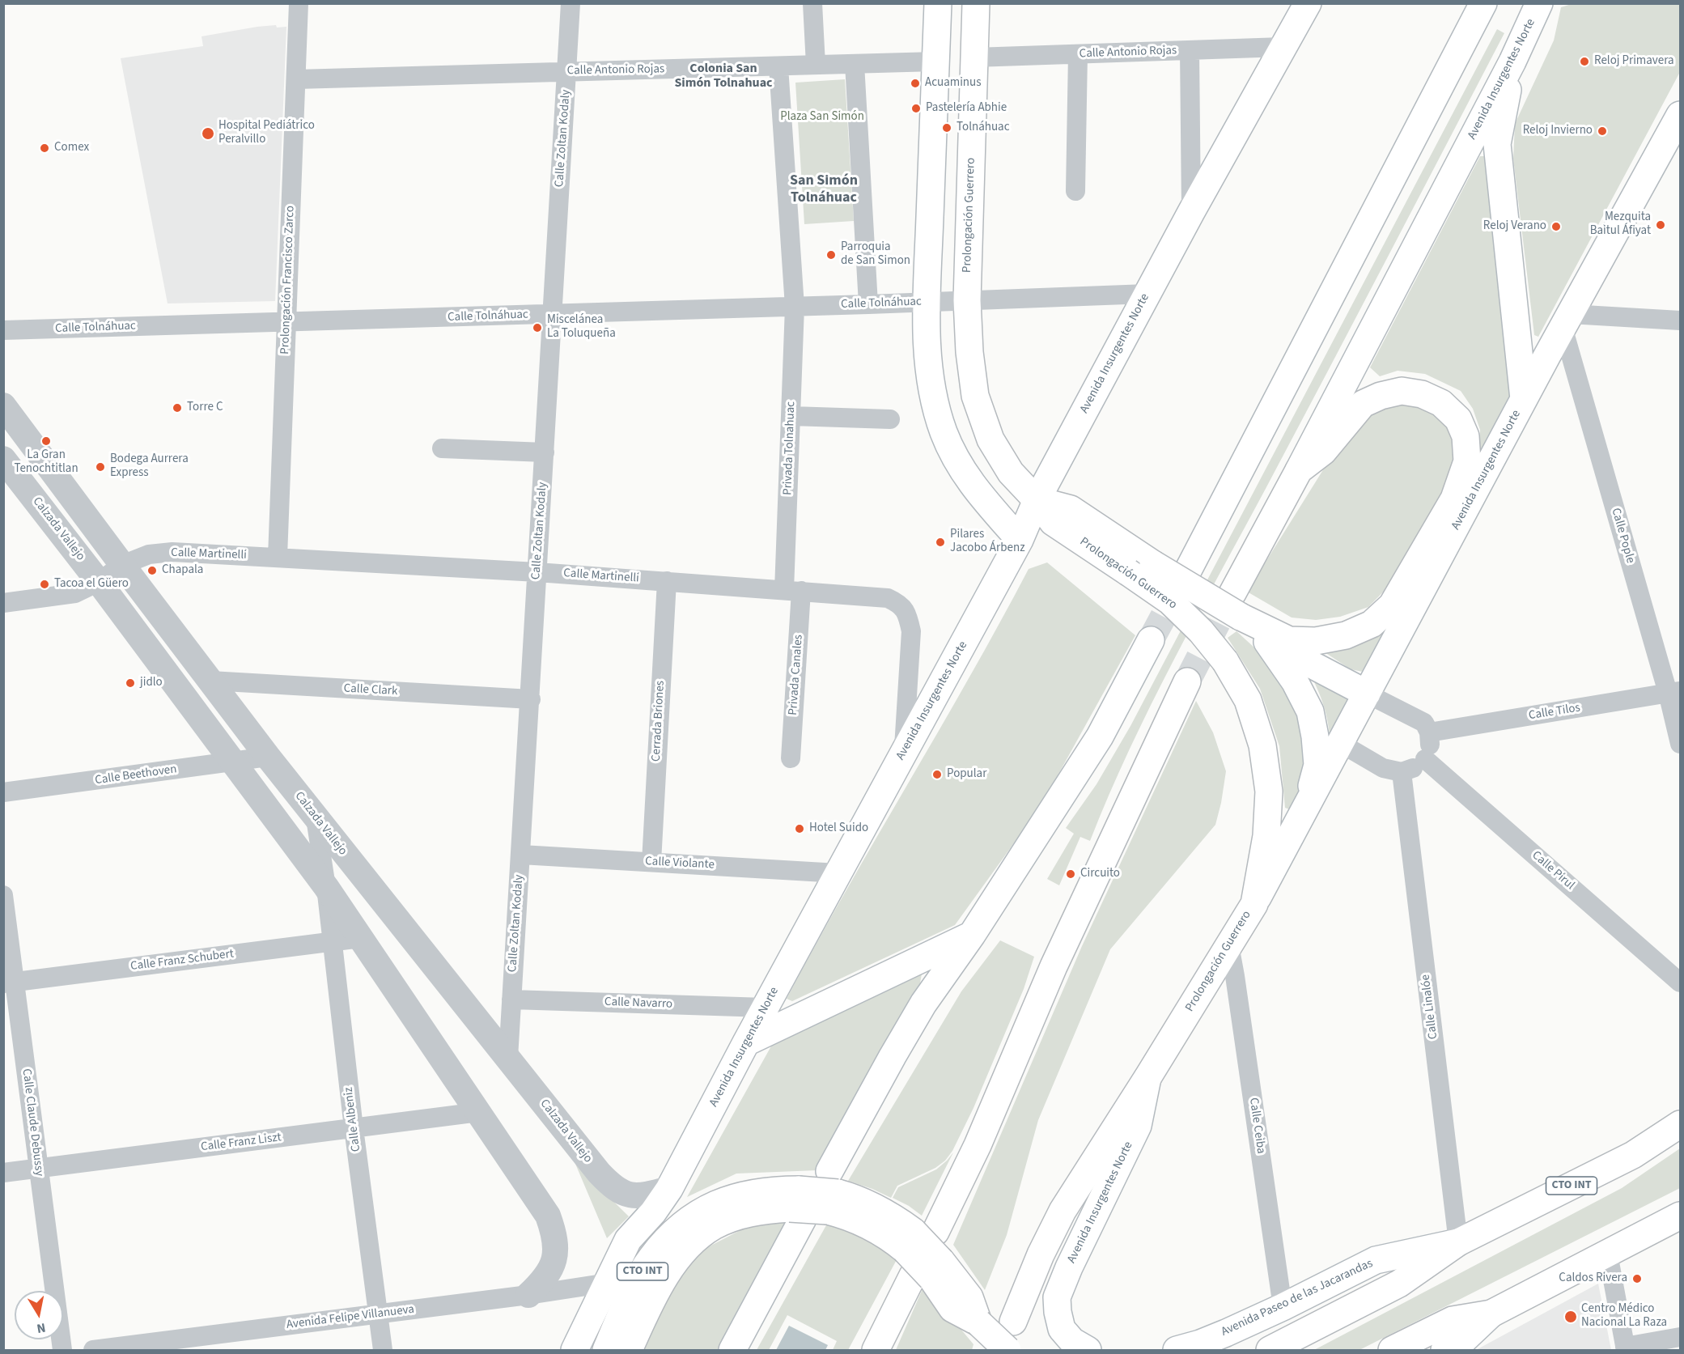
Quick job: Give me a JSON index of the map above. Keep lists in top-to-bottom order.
{
  "streets": {
    "main road": [
      "Avenida Insurgentes Norte",
      "Prolongación Guerrero",
      "CTO INT",
      "Avenida Paseo de las Jacarandas"
    ],
    "street": [
      "Calle Antonio Rojas",
      "Calle Zoltan Kodaly",
      "Prolongación Francisco Zarco",
      "Calle Tolnáhuac",
      "Privada Tolnahuac",
      "Calzada Vallejo",
      "Calle Pople",
      "Calle Martinelli",
      "Privada Canales",
      "Calle Clark",
      "Calle Tilos",
      "Cerrada Briones",
      "Calle Beethoven",
      "Calle Violante",
      "Calle Pirul",
      "Calle Franz Schubert",
      "Calle Navarro",
      "Calle Linalóe",
      "Calle Albeniz",
      "Calle Claude Debussy",
      "Calle Ceiba",
      "Calle Franz Liszt",
      "Avenida Felipe Villanueva"
    ]
  },
  "crossings": [
    ["Calle Antonio Rojas", "Avenida Insurgentes Norte"],
    ["Calle Antonio Rojas", "Calle Zoltan Kodaly"],
    ["Calle Antonio Rojas", "Prolongación Guerrero"],
    ["Calle Antonio Rojas", "Prolongación Francisco Zarco"],
    ["Calle Antonio Rojas", "Privada Tolnahuac"],
    ["Avenida Insurgentes Norte", "Prolongación Guerrero"],
    ["Avenida Insurgentes Norte", "Calle Tolnáhuac"],
    ["Avenida Insurgentes Norte", "Calzada Vallejo"],
    ["Avenida Insurgentes Norte", "Calle Pople"],
    ["Avenida Insurgentes Norte", "Calle Martinelli"],
    ["Avenida Insurgentes Norte", "Calle Violante"],
    ["Avenida Insurgentes Norte", "Calle Navarro"],
    ["Avenida Insurgentes Norte", "Avenida Felipe Villanueva"],
    ["Calle Zoltan Kodaly", "Calle Tolnáhuac"],
    ["Calle Zoltan Kodaly", "Calzada Vallejo"],
    ["Calle Zoltan Kodaly", "Calle Martinelli"],
    ["Calle Zoltan Kodaly", "Calle Clark"],
    ["Calle Zoltan Kodaly", "Calle Violante"],
    ["Calle Zoltan Kodaly", "Calle Navarro"],
    ["Prolongación Guerrero", "Calle Tolnáhuac"],
    ["Prolongación Guerrero", "Calle Ceiba"],
    ["Prolongación Francisco Zarco", "Calle Tolnáhuac"],
    ["Prolongación Francisco Zarco", "Calle Martinelli"],
    ["Calle Tolnáhuac", "Privada Tolnahuac"],
    ["Privada Tolnahuac", "Calle Martinelli"],
    ["Privada Tolnahuac", "Privada Canales"],
    ["Calzada Vallejo", "Calle Martinelli"],
    ["Calzada Vallejo", "Calle Clark"],
    ["Calzada Vallejo", "Calle Beethoven"],
    ["Calzada Vallejo", "Calle Franz Schubert"],
    ["Calzada Vallejo", "Calle Albeniz"],
    ["Calzada Vallejo", "Calle Franz Liszt"],
    ["Calzada Vallejo", "Avenida Felipe Villanueva"],
    ["Calle Pople", "Calle Tilos"],
    ["Calle Martinelli", "Privada Canales"],
    ["Calle Martinelli", "Cerrada Briones"],
    ["Cerrada Briones", "Calle Violante"],
    ["Calle Franz Schubert", "Calle Albeniz"],
    ["Calle Franz Schubert", "Calle Claude Debussy"],
    ["Calle Linalóe", "CTO INT"],
    ["Calle Linalóe", "Avenida Paseo de las Jacarandas"],
    ["Calle Albeniz", "Calle Franz Liszt"],
    ["Calle Albeniz", "Avenida Felipe Villanueva"],
    ["Calle Claude Debussy", "Calle Franz Liszt"],
    ["Calle Ceiba", "Avenida Paseo de las Jacarandas"],
    ["CTO INT", "Avenida Paseo de las Jacarandas"]
  ],
  "districts": ["Colonia San Simón Tolnahuac", "San Simón Tolnáhuac"],
  "parks": ["Plaza San Simón"],
  "places": [
    "Reloj Primavera",
    "Acuaminus",
    "Pastelería Abhie",
    "Tolnáhuac",
    "Reloj Invierno",
    "Hospital Pediátrico Peralvillo",
    "Comex",
    "Mezquita Baitul Áfiyat",
    "Reloj Verano",
    "Parroquia de San Simon",
    "Miscelánea La Toluqueña",
    "Torre C",
    "La Gran Tenochtitlan",
    "Bodega Aurrera Express",
    "Pilares Jacobo Árbenz",
    "Chapala",
    "Tacoa el Güero",
    "jidlo",
    "Popular",
    "Hotel Suido",
    "Circuito",
    "Caldos Rivera",
    "Centro Médico Nacional La Raza"
  ],
  "north": "bottom"
}
